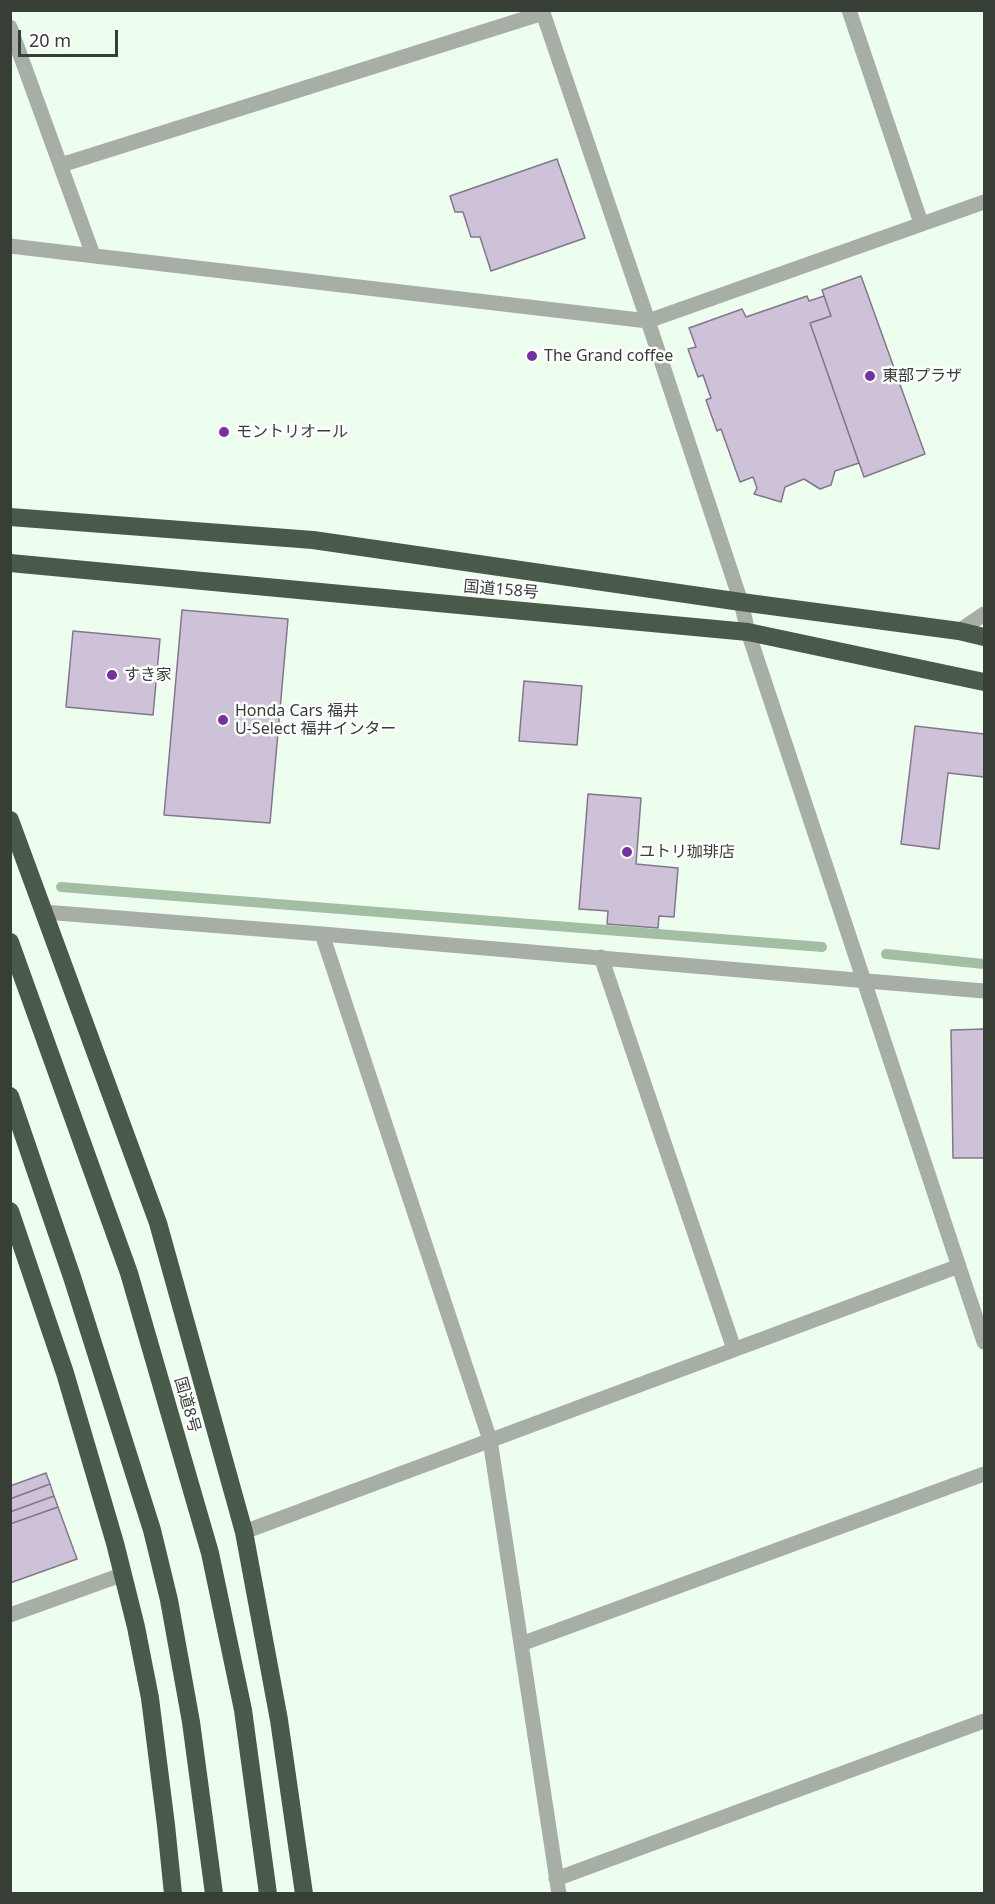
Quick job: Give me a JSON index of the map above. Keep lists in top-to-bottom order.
{
  "streets": {
    "highway": ["国道158号", "国道8号"]
  },
  "places": [
    "The Grand coffee",
    "東部プラザ",
    "モントリオール",
    "すき家",
    "Honda Cars 福井 U-Select 福井インター",
    "ユトリ珈琲店"
  ],
  "scale_bar": "20 m"
}
